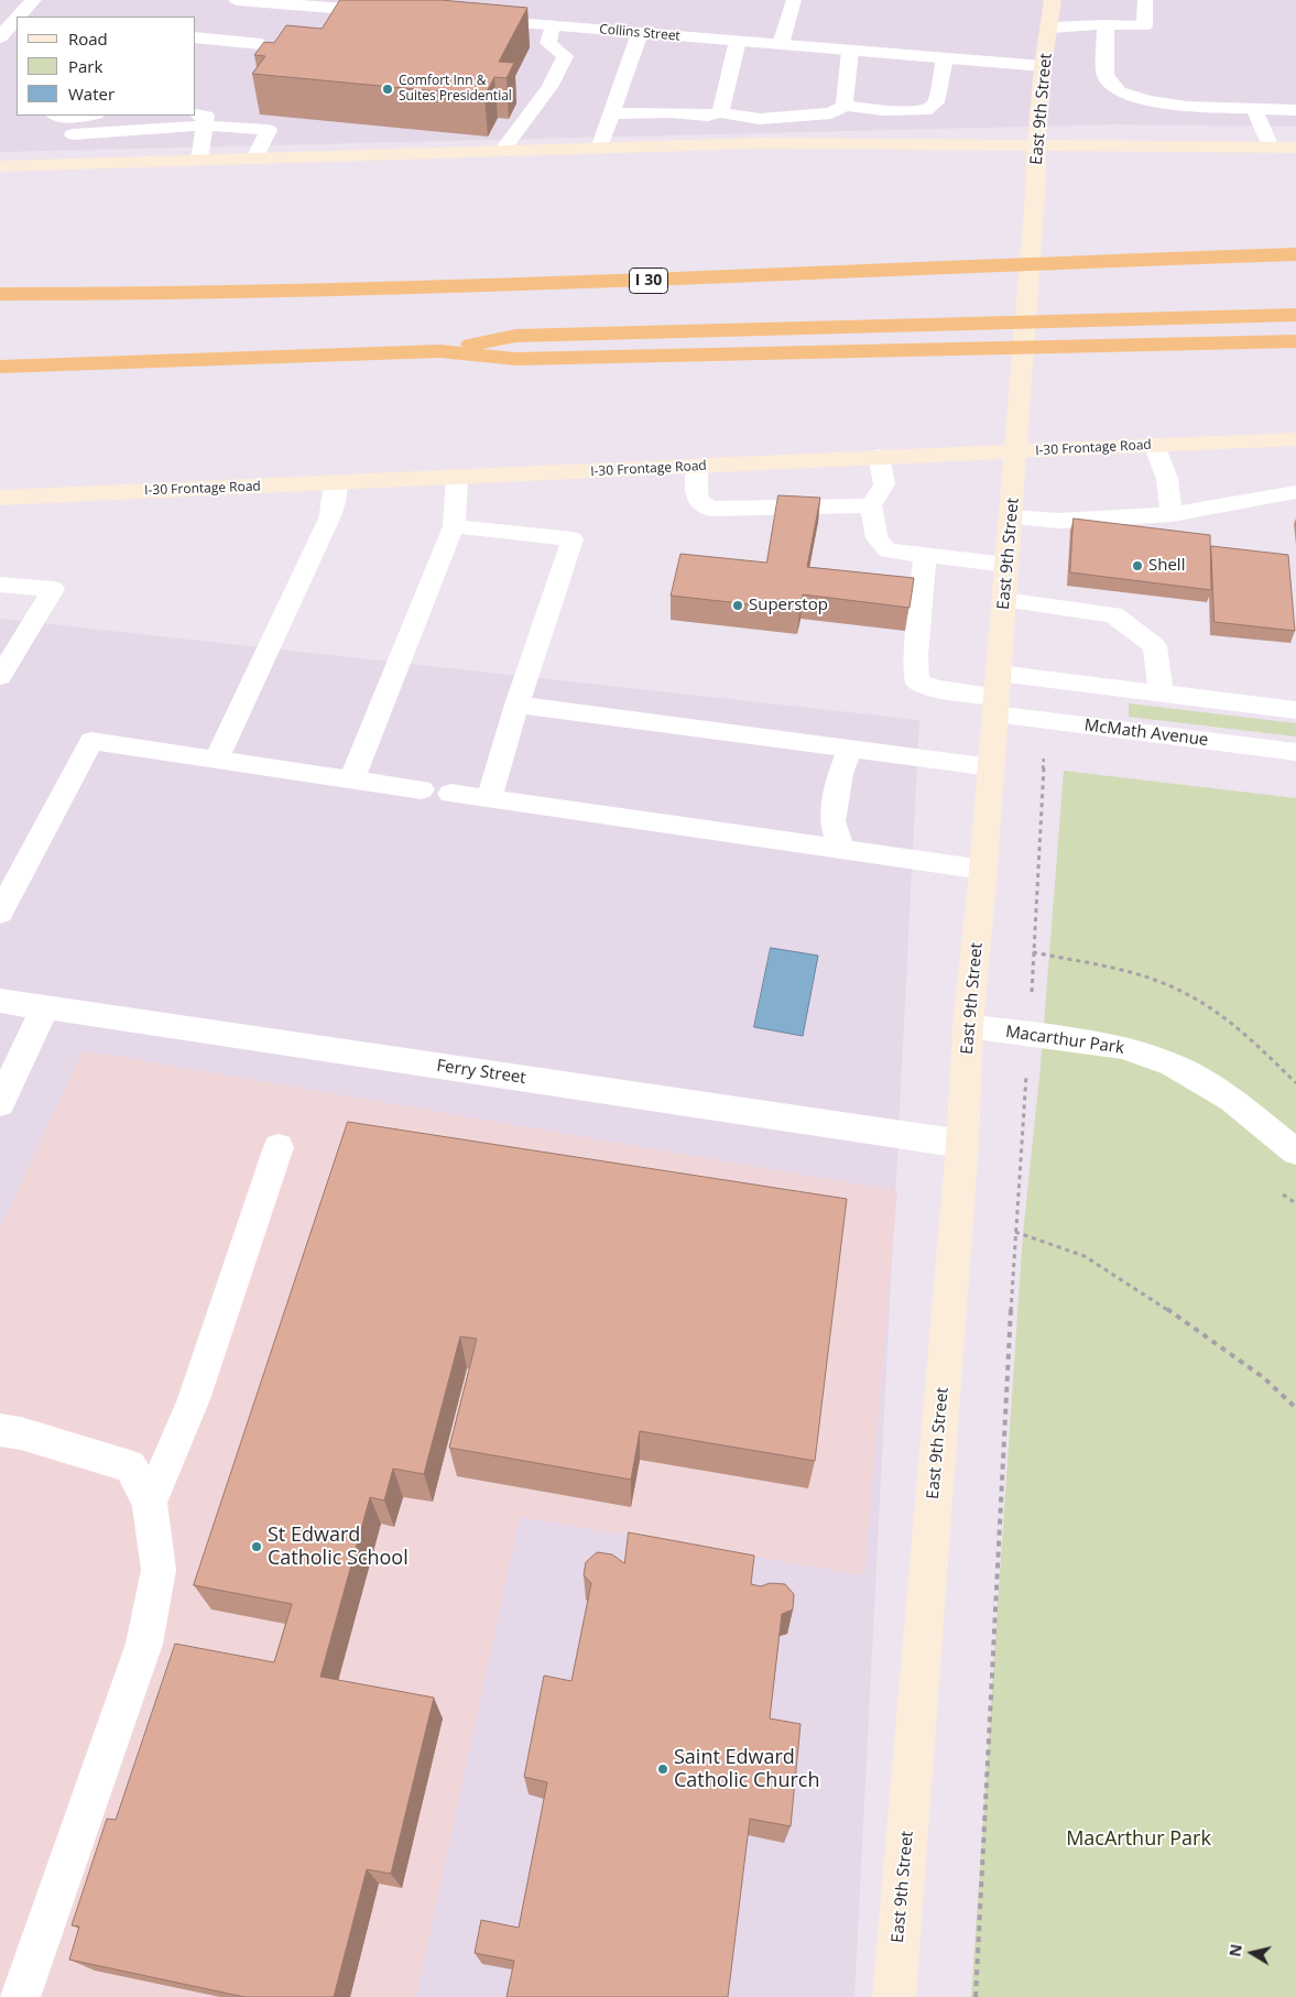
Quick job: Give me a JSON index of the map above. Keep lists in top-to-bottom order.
{
  "streets": {
    "highway": ["I 30"],
    "main road": ["East 9th Street", "I-30 Frontage Road"],
    "street": ["Collins Street", "Ferry Street"],
    "lane": ["McMath Avenue", "Macarthur Park"]
  },
  "crossings": [
    ["Collins Street", "East 9th Street"],
    ["East 9th Street", "I-30 Frontage Road"],
    ["East 9th Street", "McMath Avenue"],
    ["East 9th Street", "Macarthur Park"],
    ["East 9th Street", "Ferry Street"]
  ],
  "parks": ["MacArthur Park"],
  "places": [
    "Comfort Inn & Suites Presidential",
    "Shell",
    "Superstop",
    "St Edward Catholic School",
    "Saint Edward Catholic Church"
  ],
  "legend": ["Road", "Park", "Water"],
  "north": "left"
}
